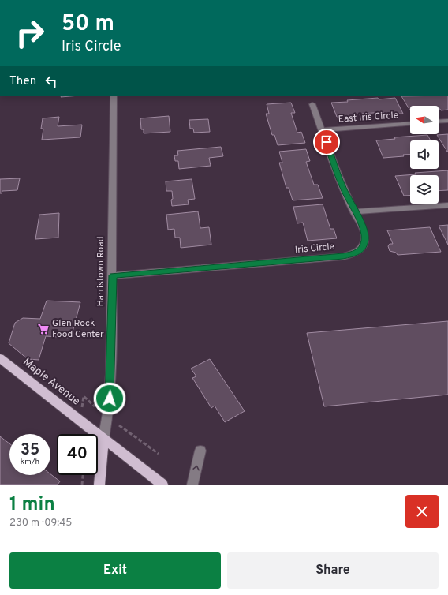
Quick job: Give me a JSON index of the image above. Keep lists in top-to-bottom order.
{
  "streets": {
    "main road": ["Harristown Road", "Maple Avenue"],
    "street": ["East Iris Circle", "Iris Circle"]
  },
  "crossings": [
    ["East Iris Circle", "Iris Circle"],
    ["Iris Circle", "Harristown Road"],
    ["Harristown Road", "Maple Avenue"]
  ],
  "places": {
    "supermarket": ["Glen Rock Food Center"]
  },
  "north": "left",
  "page": {
    "turn": ["50 m", "Iris Circle"],
    "then": "Then",
    "speed": "35 km/h",
    "limit": "40",
    "heading": ["1 min", "230 m · 09:45"],
    "buttons": ["Exit", "Share"]
  }
}
